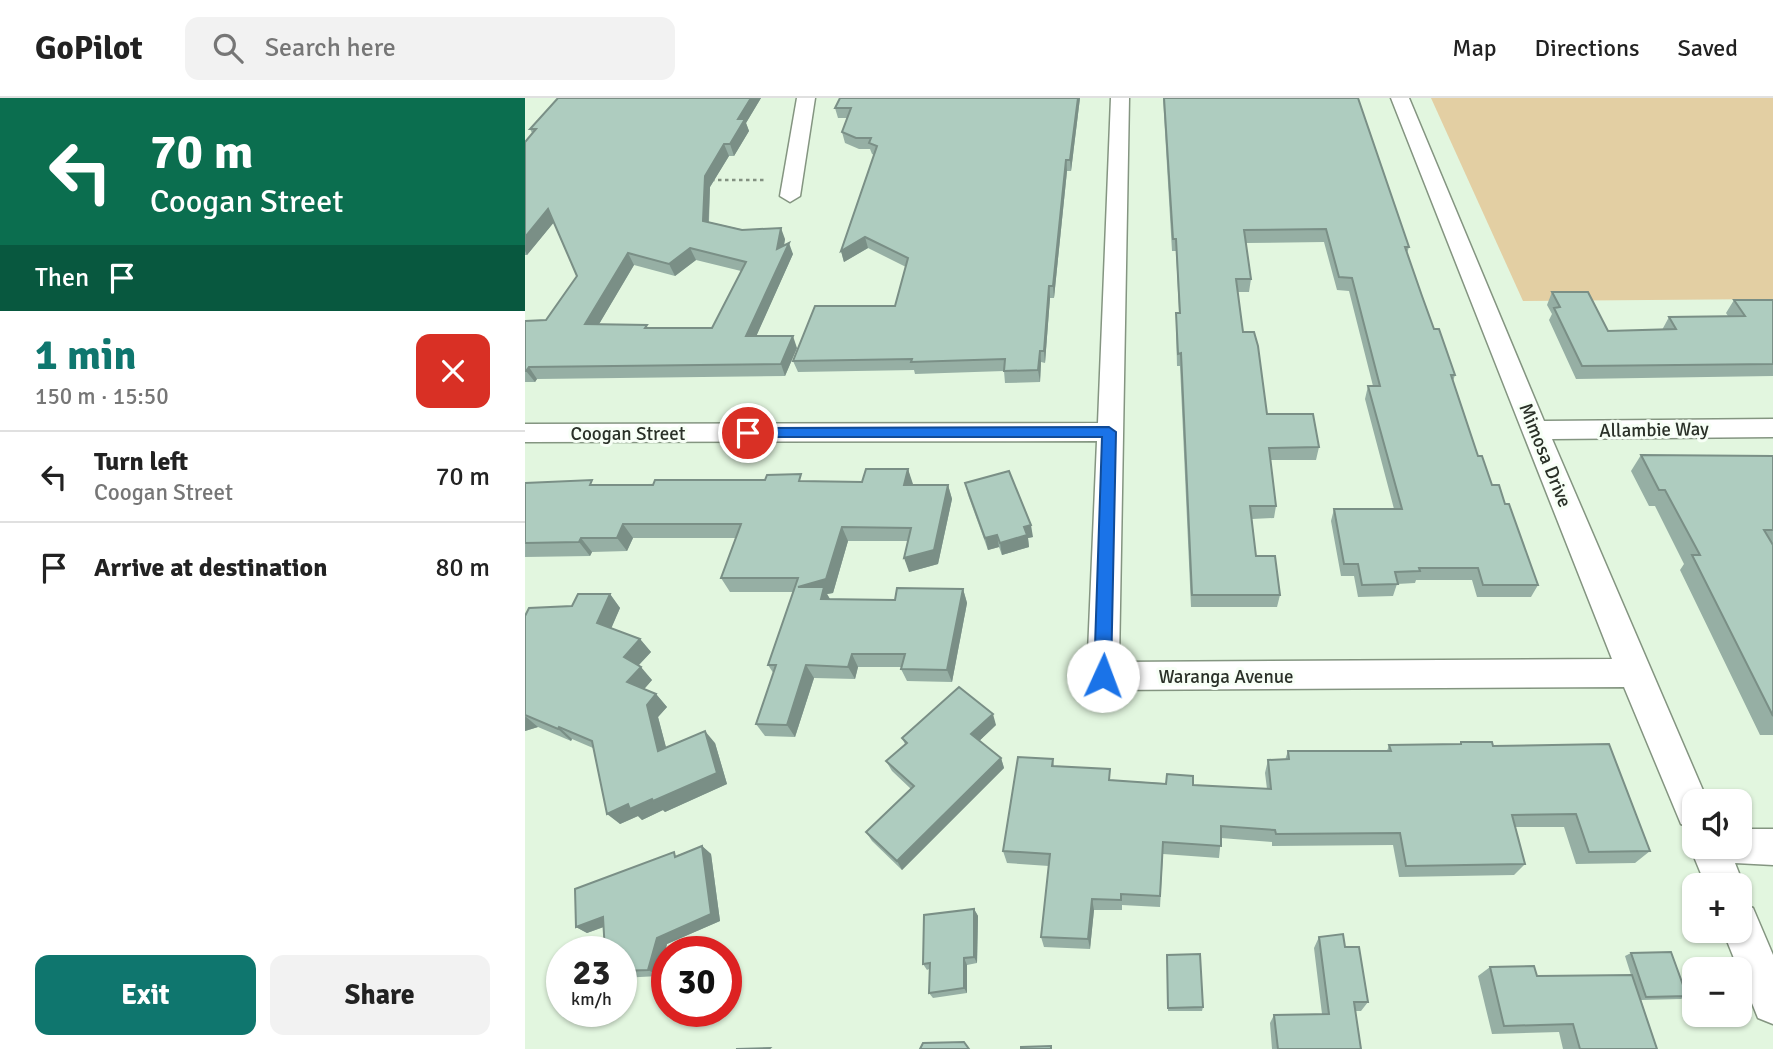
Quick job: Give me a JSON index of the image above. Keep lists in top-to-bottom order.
{
  "streets": {
    "street": [
      "Allambie Way",
      "Coogan Street",
      "Mimosa Drive",
      "Waranga Avenue"
    ]
  },
  "crossings": [
    ["Allambie Way", "Mimosa Drive"],
    ["Coogan Street", "Waranga Avenue"],
    ["Mimosa Drive", "Waranga Avenue"]
  ],
  "page": {
    "header": "GoPilot",
    "search": "Search here",
    "nav": ["Map", "Directions", "Saved"],
    "turn": ["70 m", "Coogan Street"],
    "then": "Then",
    "heading": ["1 min", "150 m · 15:50"],
    "list": [
      {
        "name": "Turn left",
        "note": "Coogan Street",
        "value": "70 m"
      },
      {
        "name": "Arrive at destination",
        "value": "80 m"
      }
    ],
    "map_buttons": ["+", "−"],
    "speed": "23 km/h",
    "limit": "30",
    "buttons": ["Exit", "Share"]
  }
}
